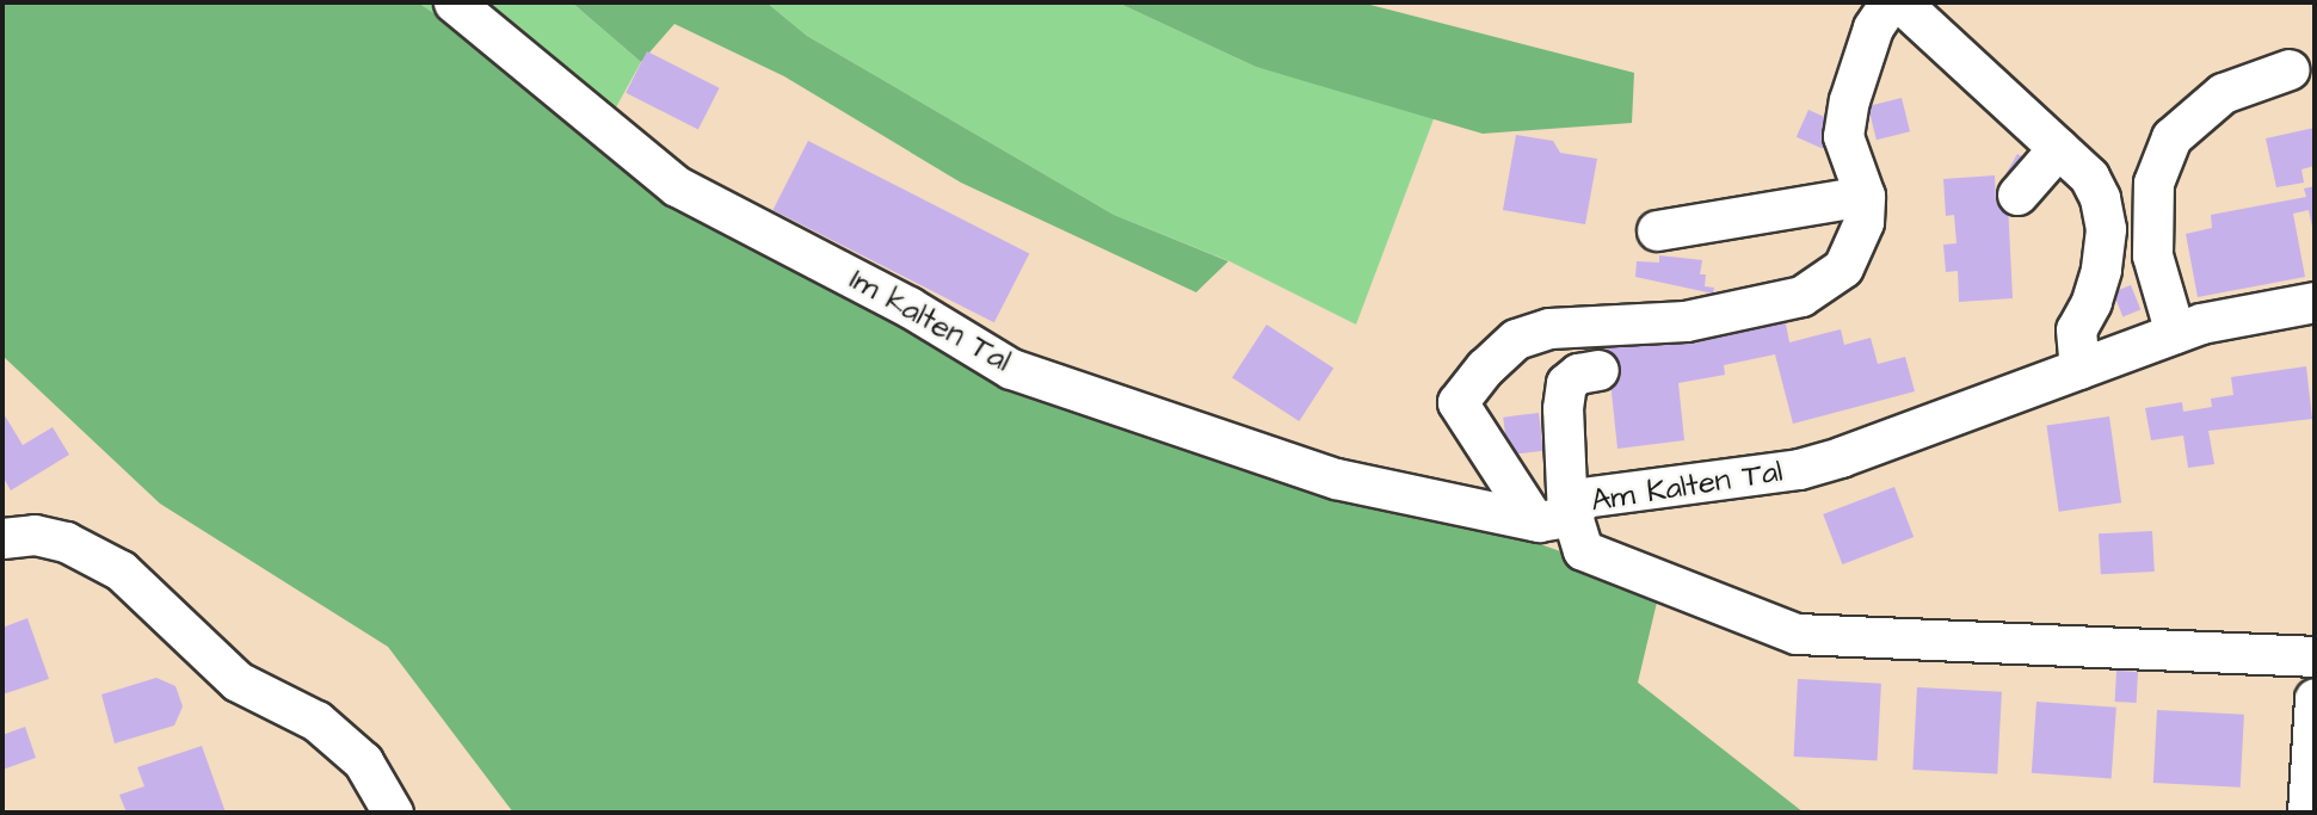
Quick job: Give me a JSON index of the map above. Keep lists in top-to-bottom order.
{
  "streets": {
    "street": ["Im kalten Tal", "Am Kalten Tal"]
  },
  "crossings": [
    ["Im kalten Tal", "Am Kalten Tal"]
  ]
}
